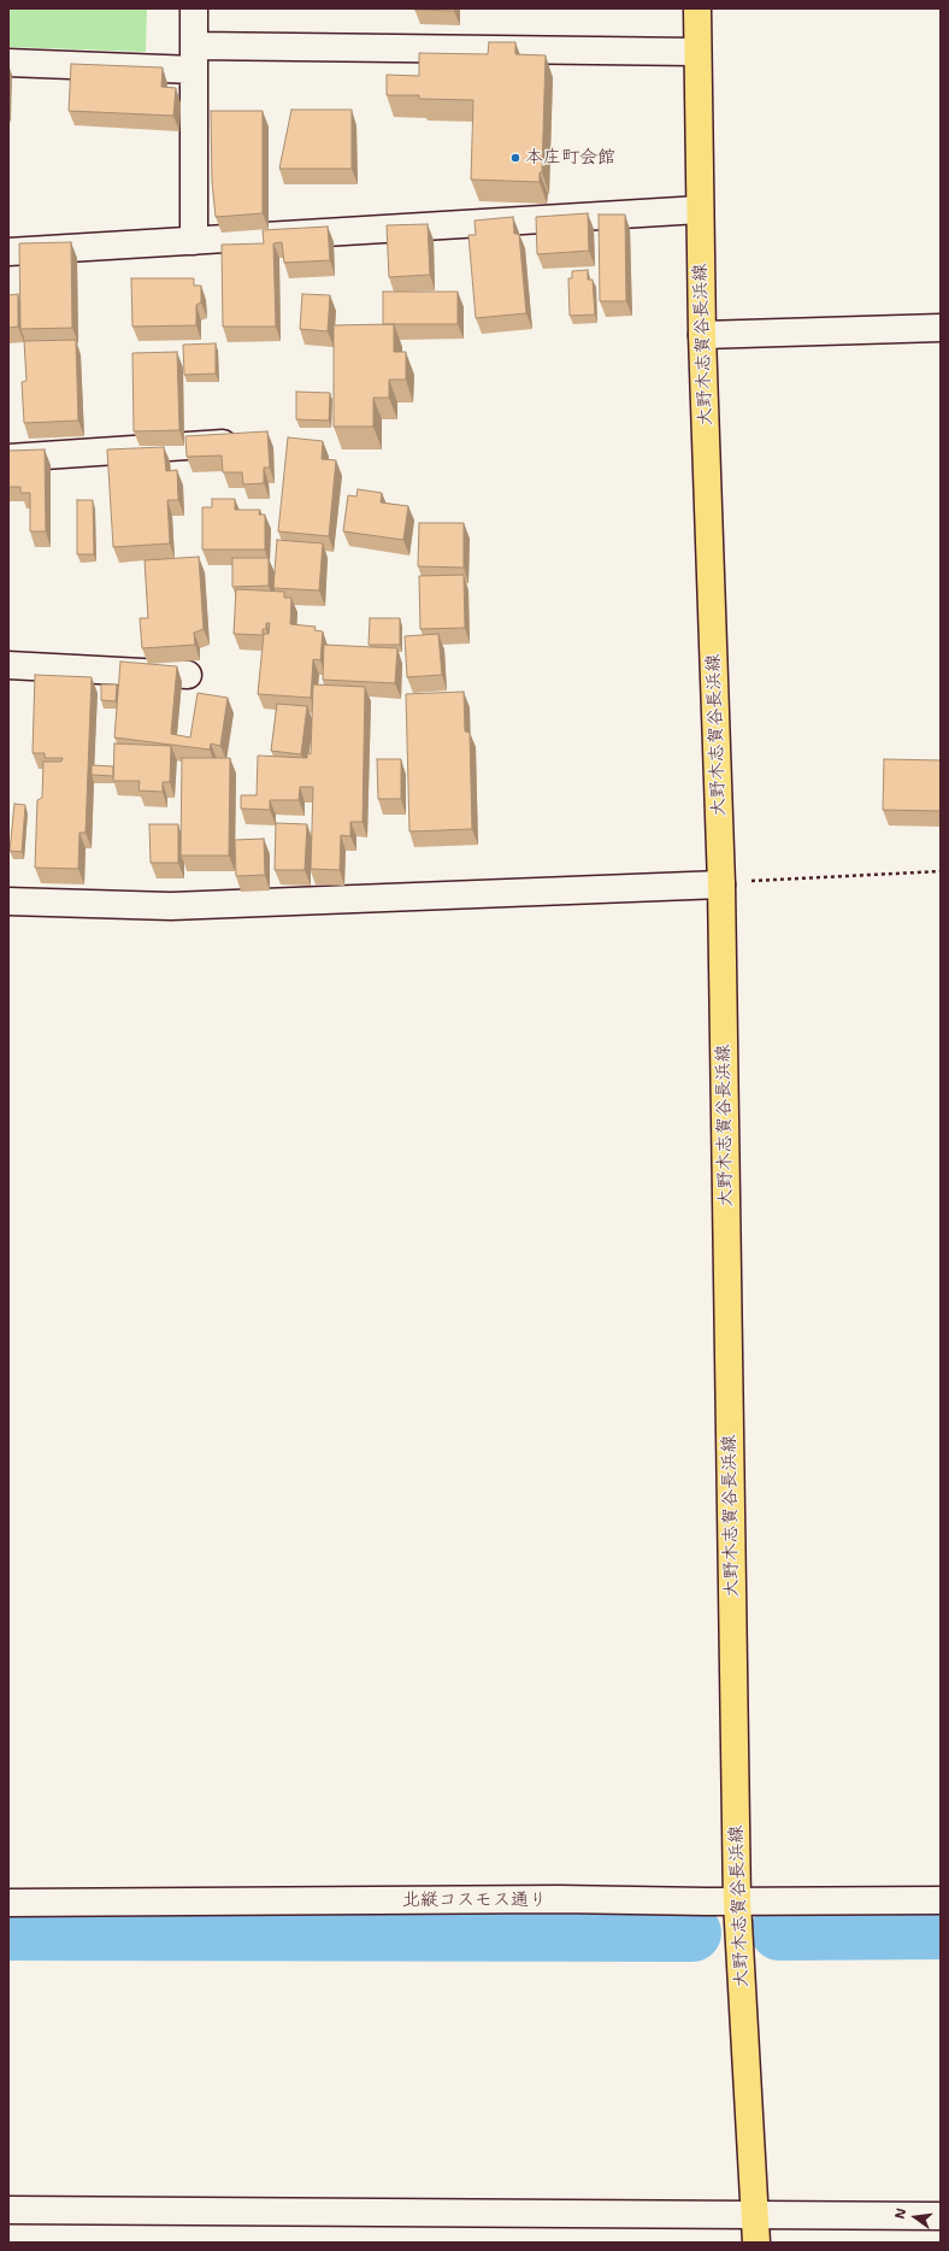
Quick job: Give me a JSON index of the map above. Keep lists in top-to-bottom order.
{
  "streets": {
    "main road": ["大野木志賀谷長浜線"],
    "street": ["北縦コスモス通り"]
  },
  "crossings": [
    ["大野木志賀谷長浜線", "北縦コスモス通り"]
  ],
  "places": ["本庄町会館"],
  "north": "left"
}
